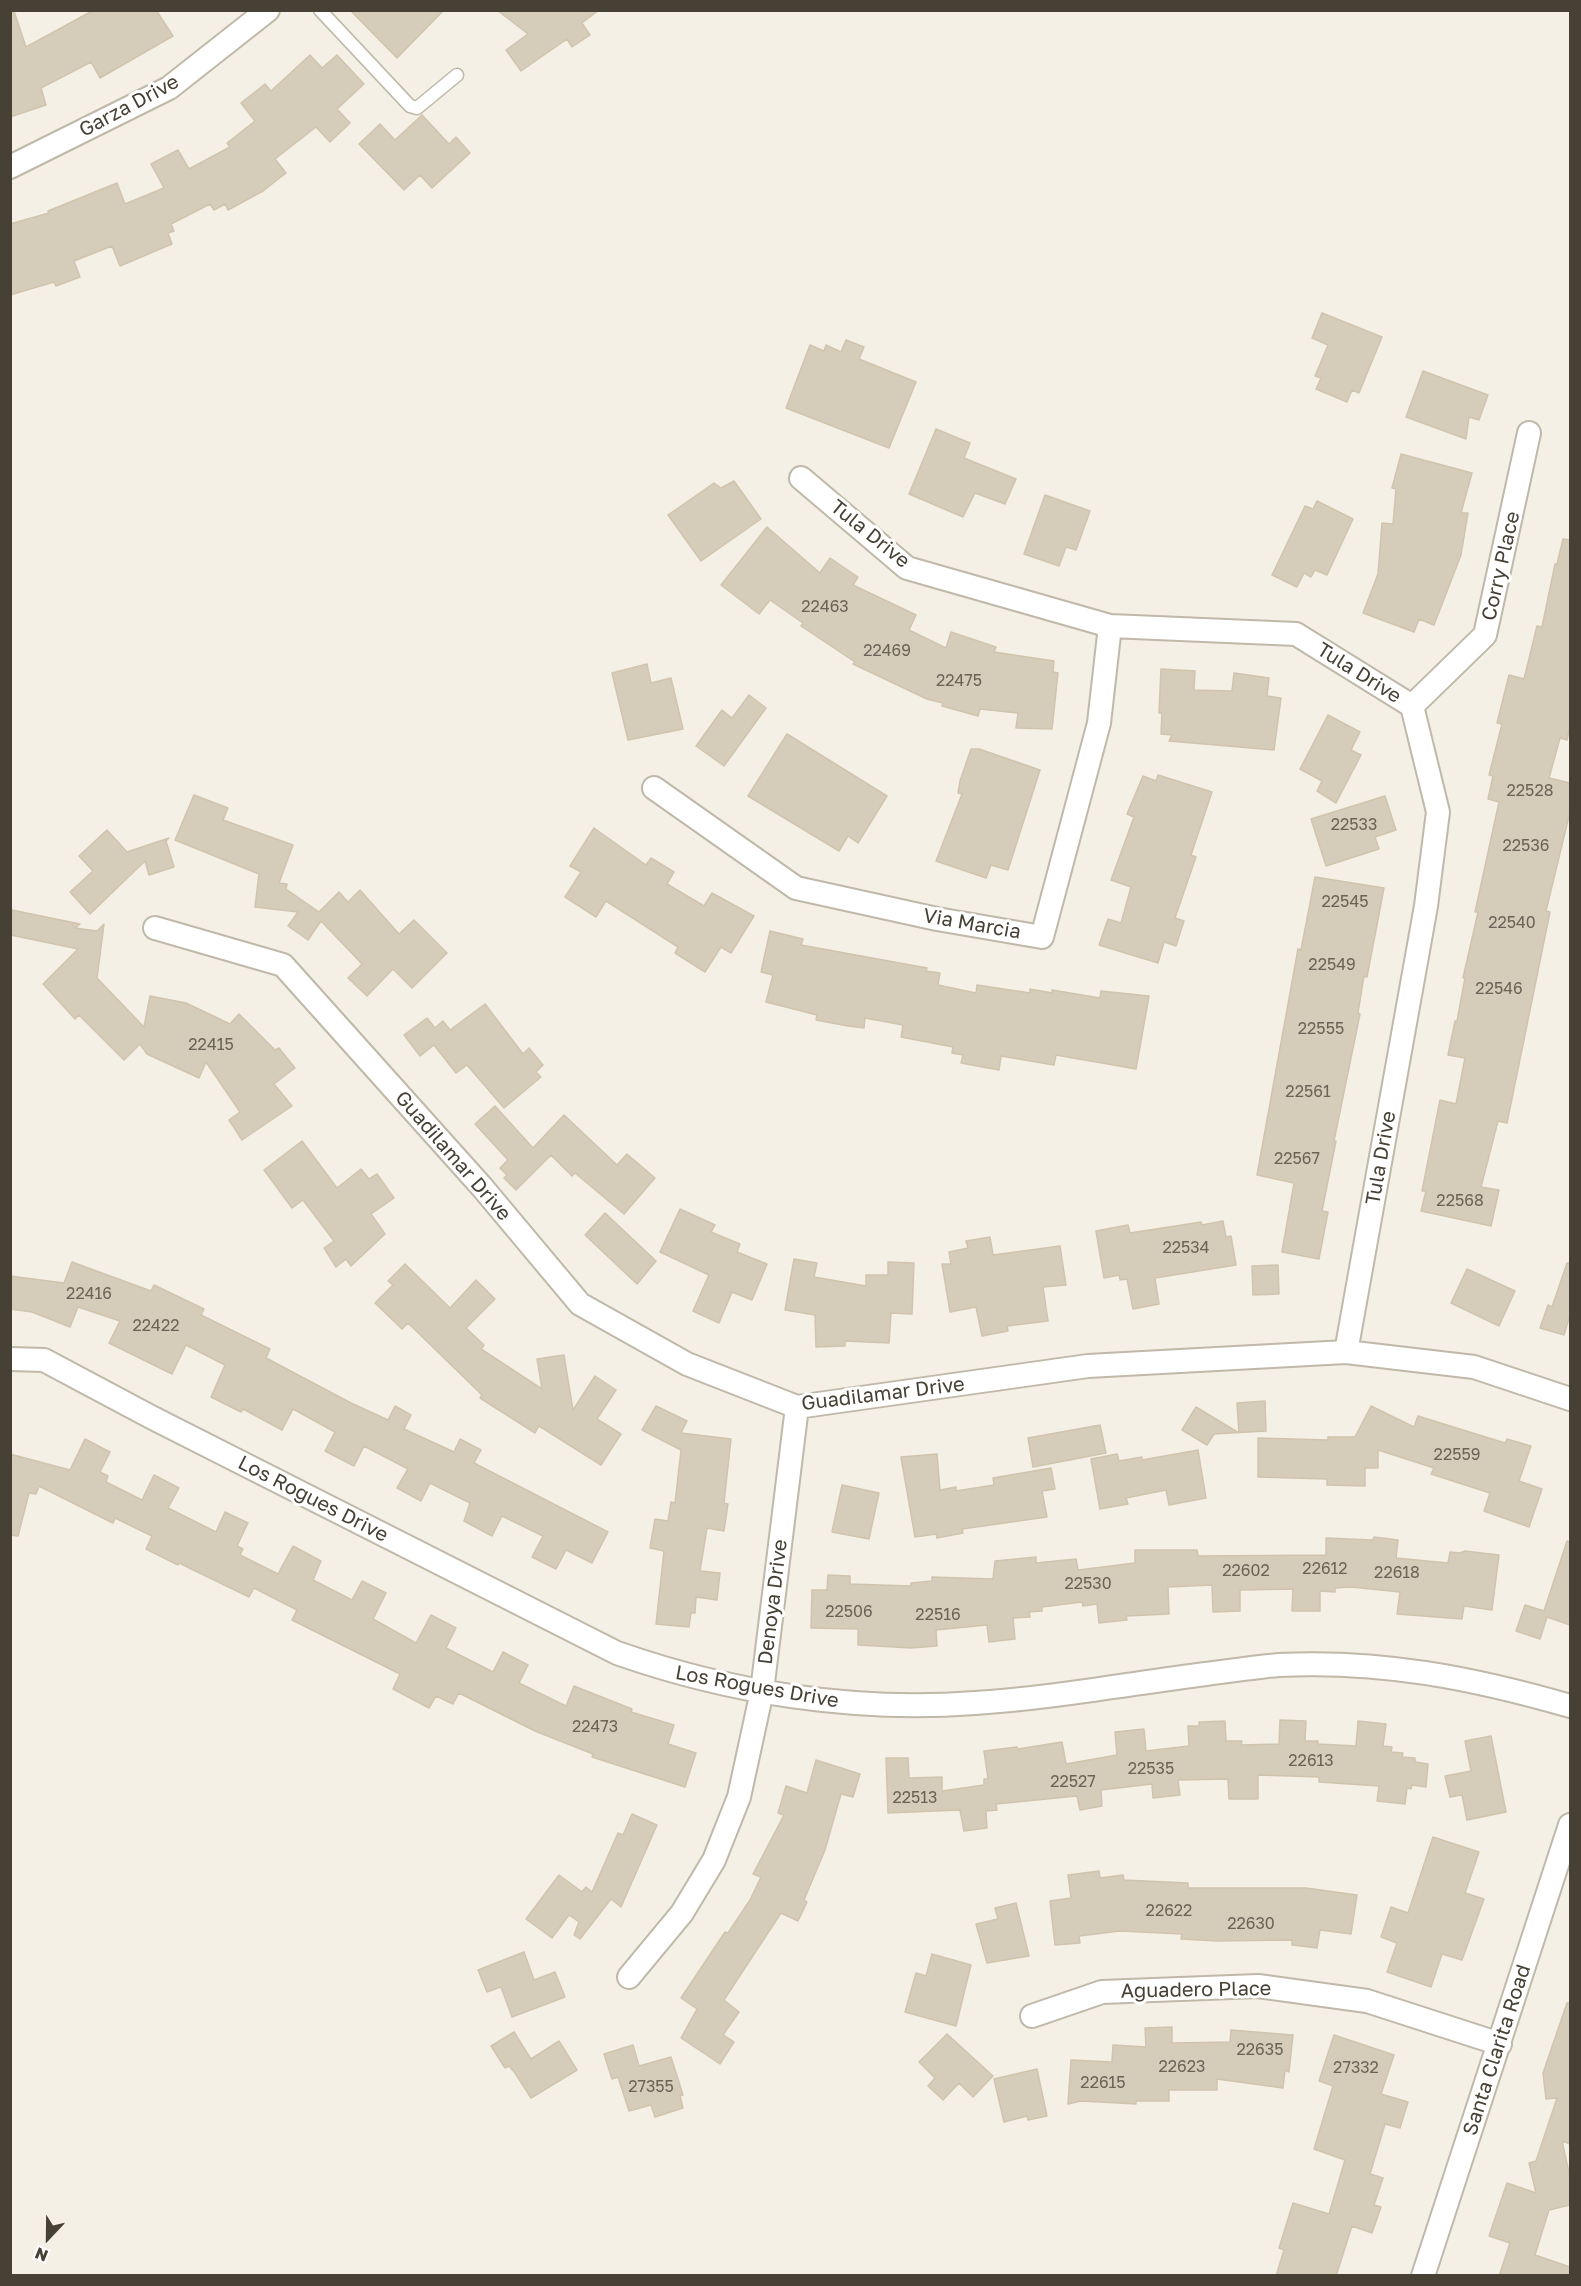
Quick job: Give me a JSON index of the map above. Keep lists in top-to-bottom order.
{
  "streets": {
    "street": [
      "Garza Drive",
      "Tula Drive",
      "Corry Place",
      "Via Marcia",
      "Guadilamar Drive",
      "Los Rogues Drive",
      "Denoya Drive",
      "Aguadero Place",
      "Santa Clarita Road"
    ]
  },
  "crossings": [
    ["Tula Drive", "Corry Place"],
    ["Tula Drive", "Via Marcia"],
    ["Tula Drive", "Guadilamar Drive"],
    ["Guadilamar Drive", "Denoya Drive"],
    ["Los Rogues Drive", "Denoya Drive"],
    ["Aguadero Place", "Santa Clarita Road"]
  ],
  "house_numbers": [
    "22463",
    "22469",
    "22475",
    "22528",
    "22533",
    "22536",
    "22545",
    "22540",
    "22549",
    "22546",
    "22555",
    "22415",
    "22561",
    "22567",
    "22568",
    "22534",
    "22416",
    "22422",
    "22559",
    "22612",
    "22602",
    "22618",
    "22530",
    "22506",
    "22516",
    "22473",
    "22613",
    "22535",
    "22527",
    "22513",
    "22622",
    "22630",
    "22635",
    "22623",
    "27332",
    "22615",
    "27355"
  ],
  "north": "bottom"
}
